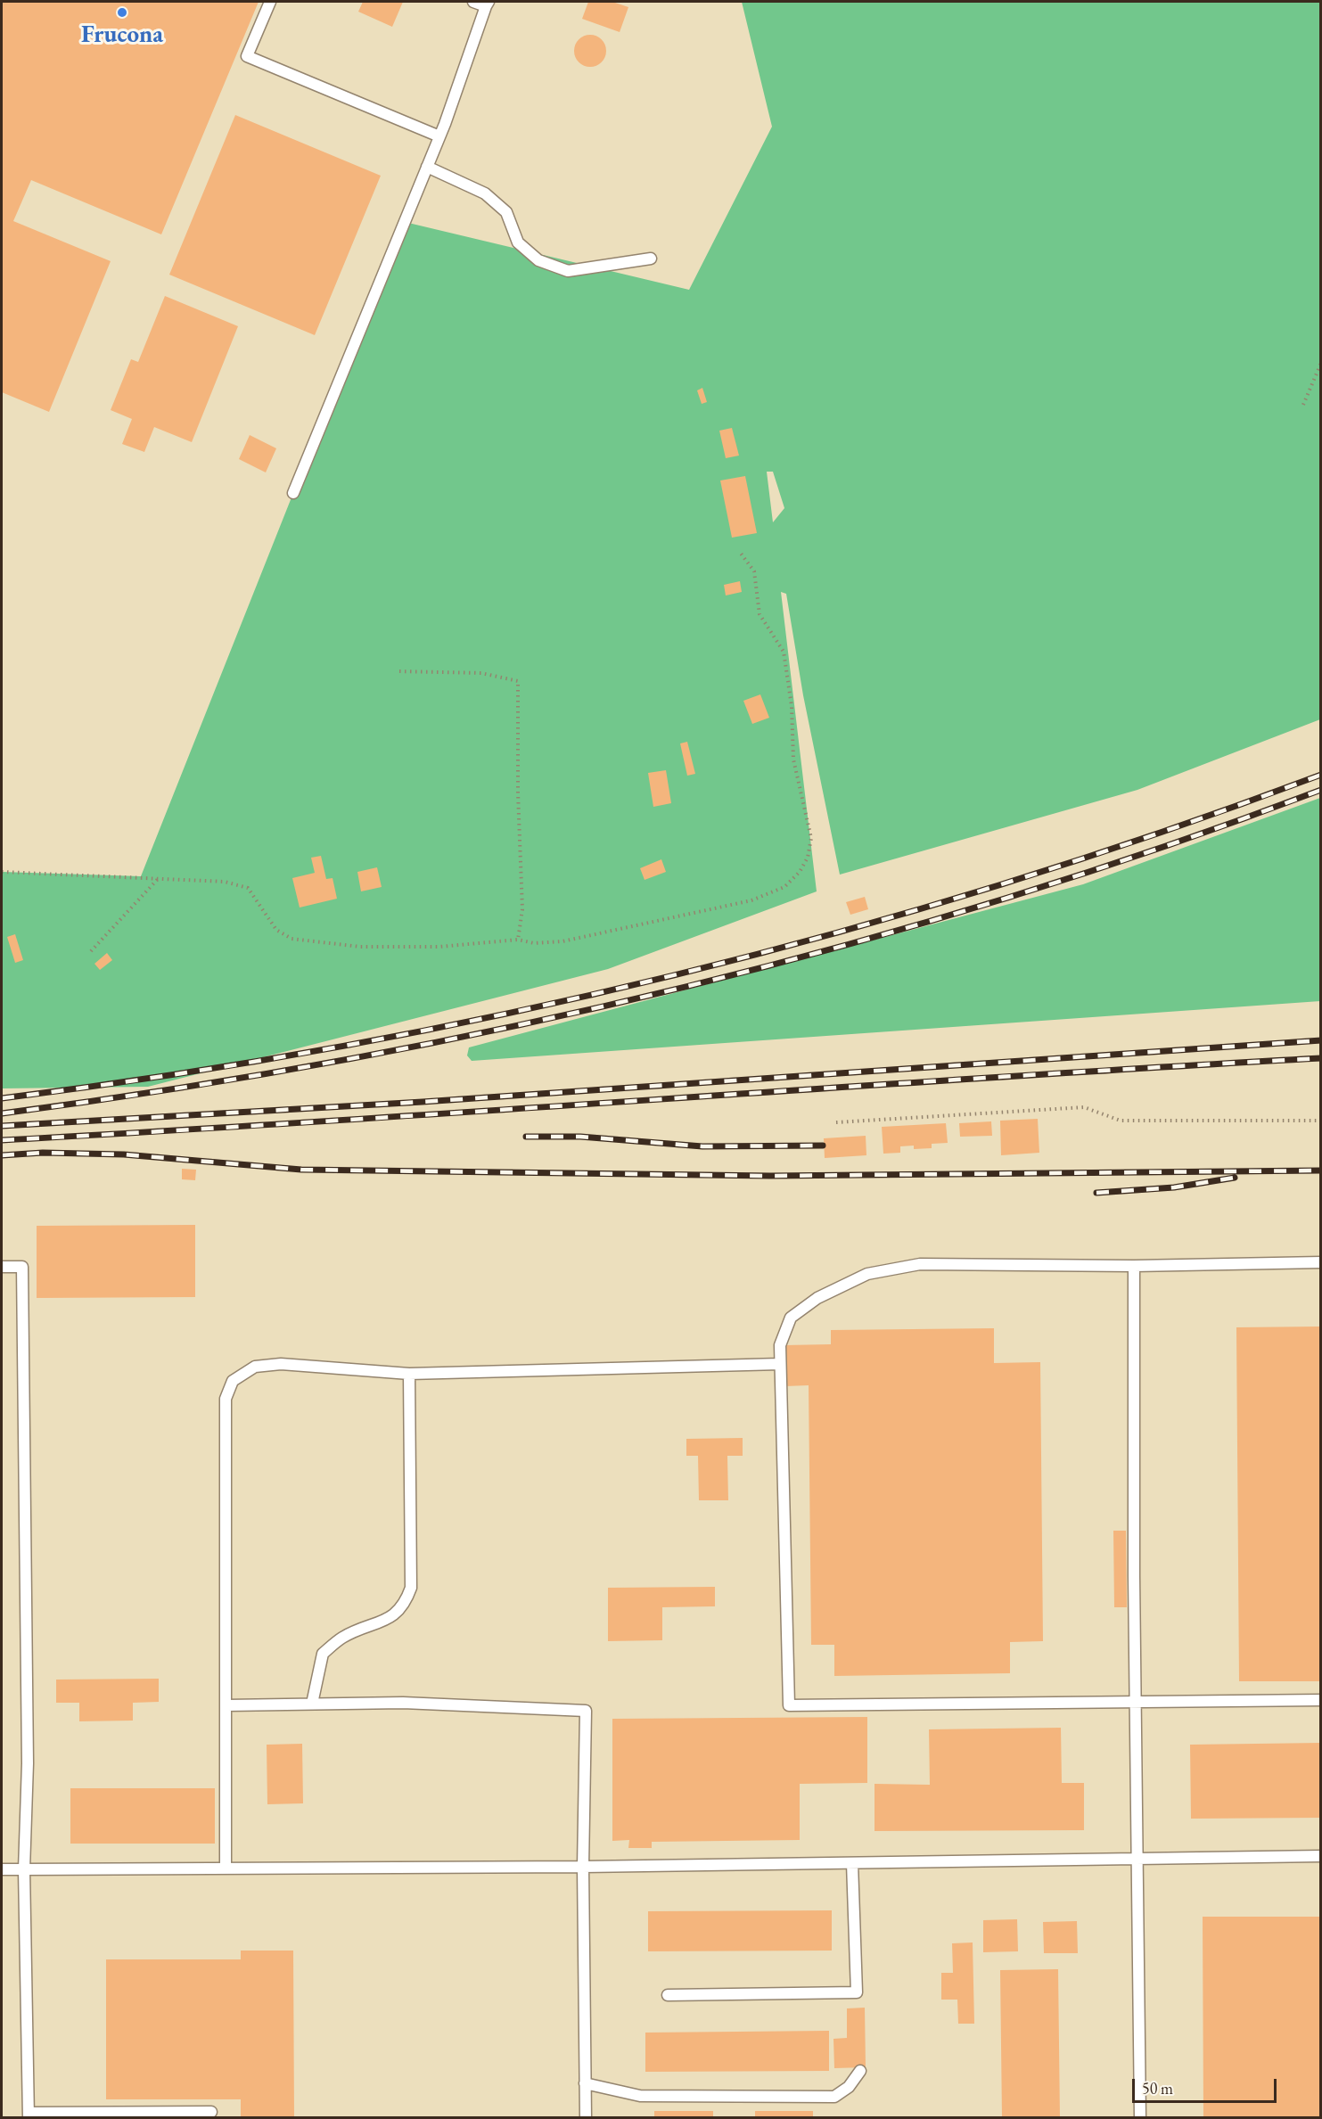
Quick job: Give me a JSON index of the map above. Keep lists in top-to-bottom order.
{
  "places": ["Frucona"],
  "scale_bar": "50 m"
}
